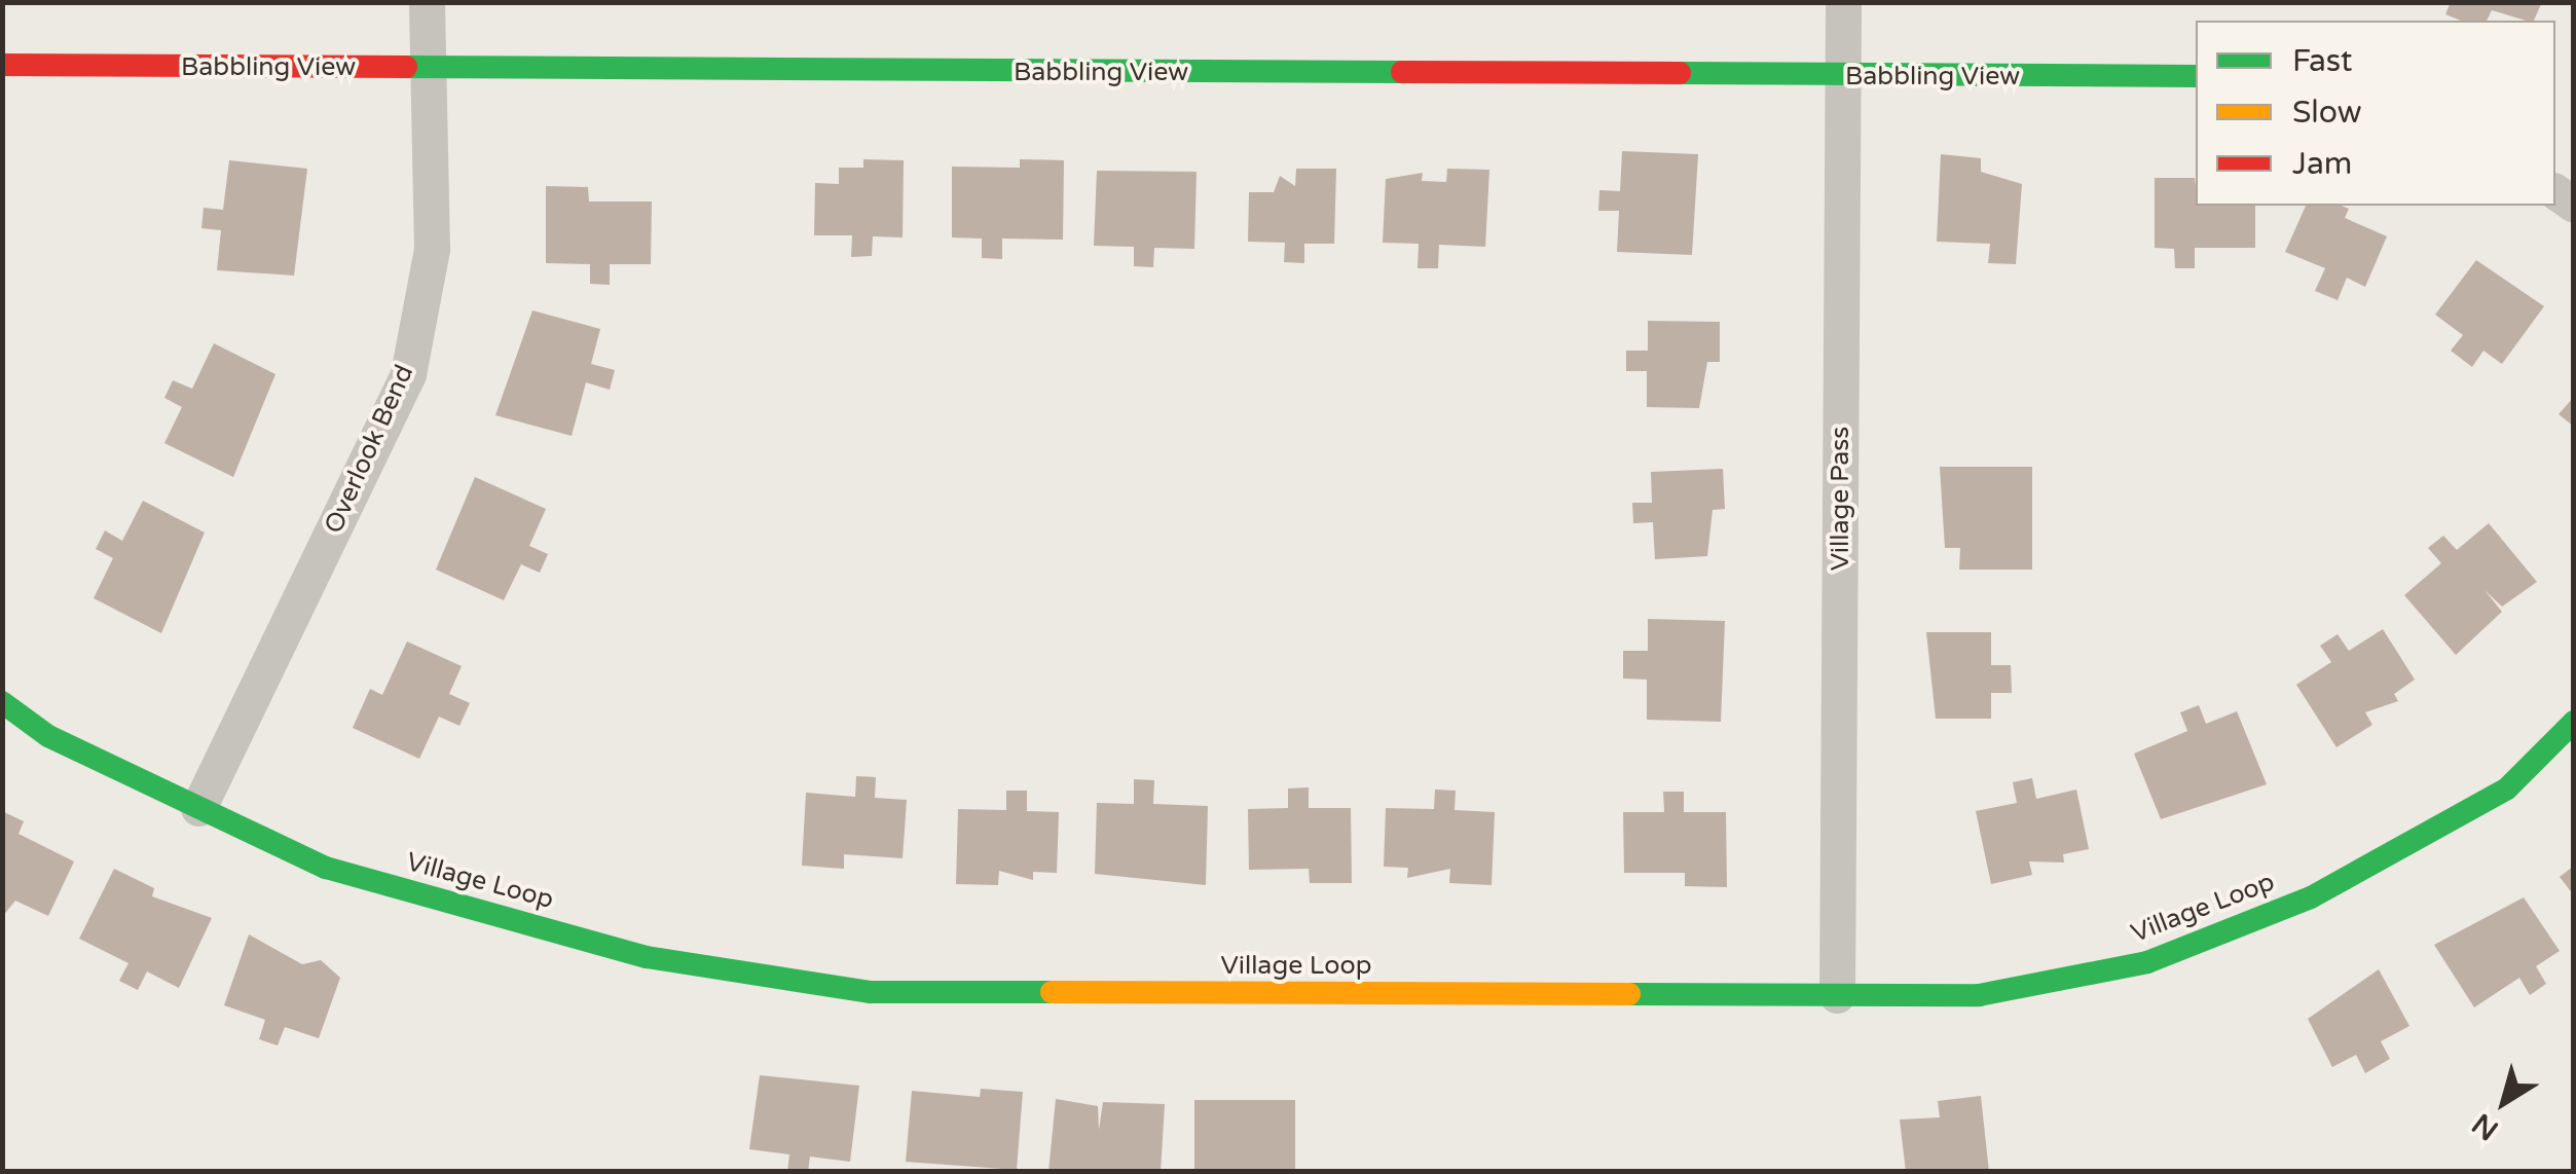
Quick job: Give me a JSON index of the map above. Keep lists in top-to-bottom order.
{
  "streets": {
    "street": [
      "Babbling View",
      "Overlook Bend",
      "Village Pass",
      "Village Loop"
    ]
  },
  "crossings": [
    ["Babbling View", "Overlook Bend"],
    ["Babbling View", "Village Pass"],
    ["Overlook Bend", "Village Loop"],
    ["Village Pass", "Village Loop"]
  ],
  "legend": ["Fast", "Slow", "Jam"],
  "north": "bottom left"
}
